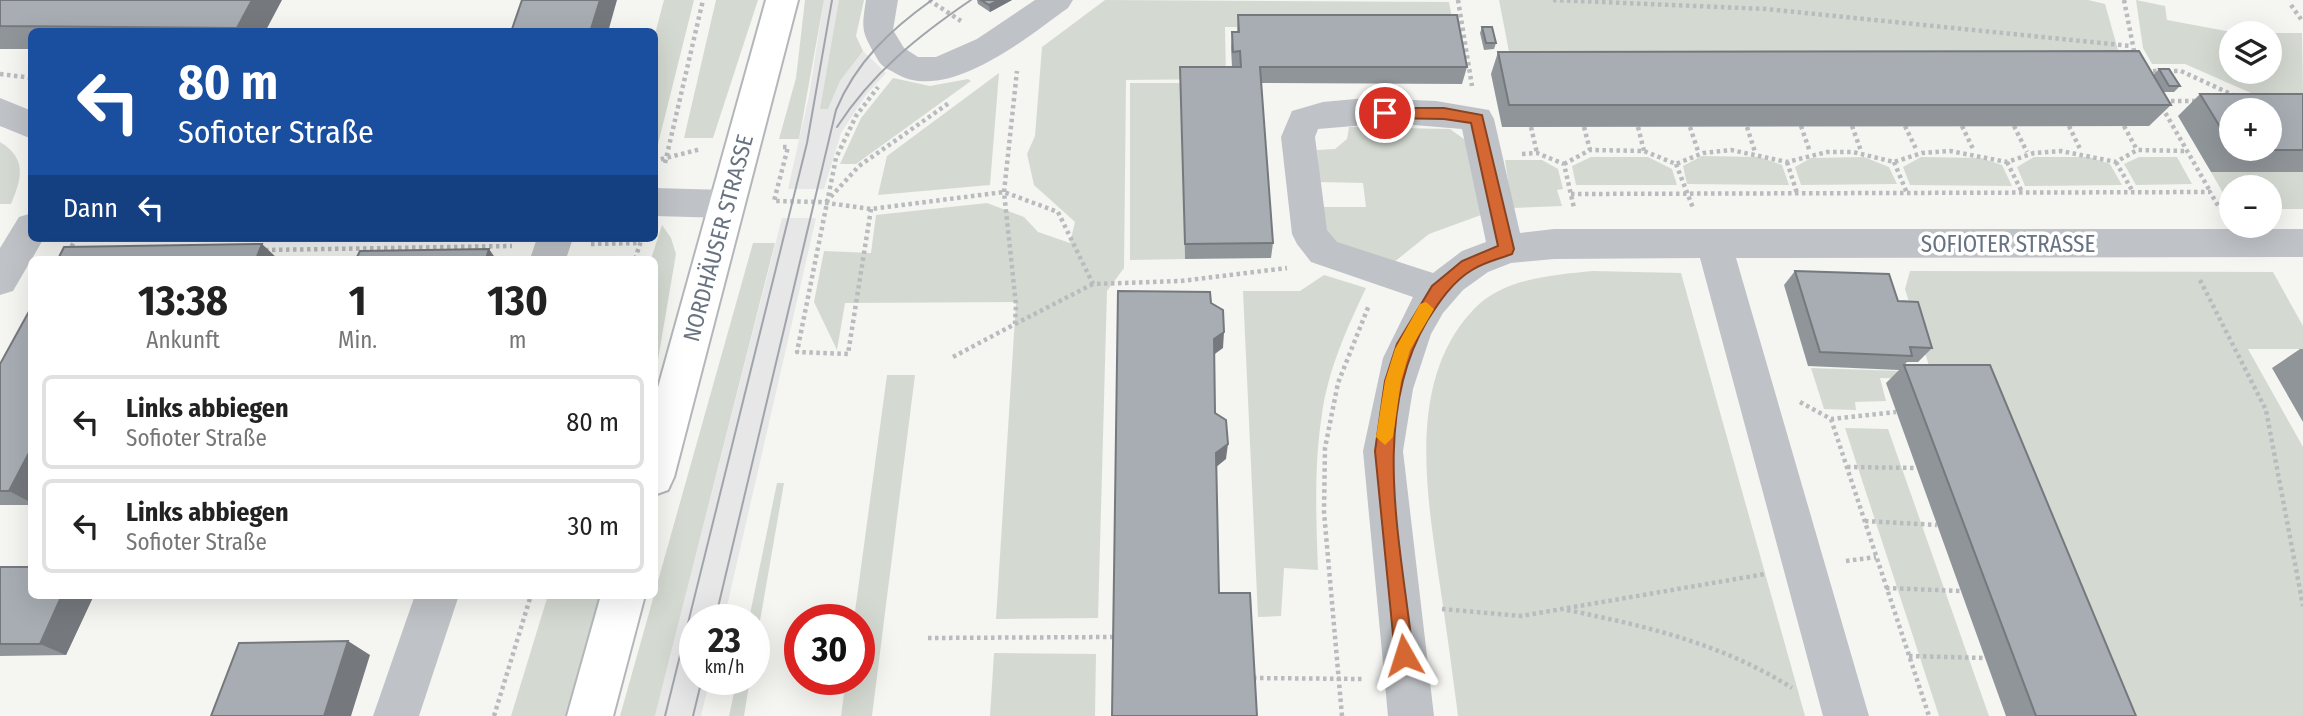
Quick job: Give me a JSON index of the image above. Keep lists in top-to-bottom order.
{
  "streets": {
    "main road": ["NORDHÄUSER STRASSE"],
    "street": ["SOFIOTER STRASSE"]
  },
  "page": {
    "map_buttons": ["+", "−"],
    "turn": ["80 m", "Sofioter Straße"],
    "then": "Dann",
    "eta": [
      "13:38",
      "Ankunft",
      "1",
      "Min.",
      "130",
      "m"
    ],
    "list": [
      {
        "name": "Links abbiegen",
        "note": "Sofioter Straße",
        "value": "80 m"
      },
      {
        "name": "Links abbiegen",
        "note": "Sofioter Straße",
        "value": "30 m"
      }
    ],
    "speed": "23 km/h",
    "limit": "30"
  }
}
